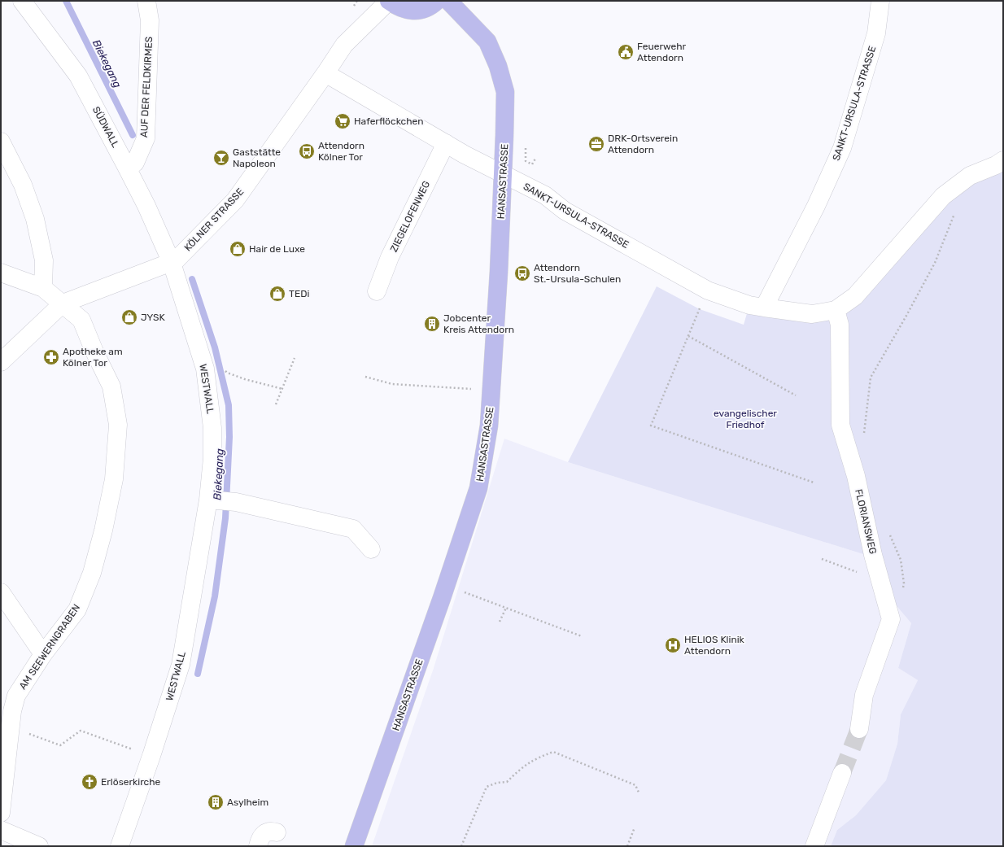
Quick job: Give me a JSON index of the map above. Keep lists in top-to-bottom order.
{
  "streets": {
    "main road": ["HANSASTRASSE"],
    "street": [
      "AUF DER FELDKIRMES",
      "SANKT-URSULA-STRASSE",
      "SÜDWALL",
      "ZIEGELOFENWEG",
      "KÖLNER STRASSE",
      "WESTWALL",
      "FLORIANSWEG",
      "AM SEEWERNGRABEN"
    ]
  },
  "crossings": [
    ["AUF DER FELDKIRMES", "SÜDWALL"],
    ["SANKT-URSULA-STRASSE", "HANSASTRASSE"],
    ["SANKT-URSULA-STRASSE", "ZIEGELOFENWEG"],
    ["SANKT-URSULA-STRASSE", "KÖLNER STRASSE"],
    ["SANKT-URSULA-STRASSE", "FLORIANSWEG"],
    ["SÜDWALL", "KÖLNER STRASSE"],
    ["SÜDWALL", "WESTWALL"],
    ["KÖLNER STRASSE", "WESTWALL"],
    ["KÖLNER STRASSE", "AM SEEWERNGRABEN"]
  ],
  "water": ["Biekegang"],
  "parks": ["evangelischer Friedhof"],
  "places": {
    "public building": ["Feuerwehr Attendorn"],
    "supermarket": ["Haferflöckchen"],
    "office": ["DRK-Ortsverein Attendorn"],
    "bus stop": ["Attendorn Kölner Tor", "Attendorn St.-Ursula-Schulen"],
    "bar": ["Gaststätte Napoleon"],
    "shop": ["Hair de Luxe", "TEDi", "JYSK"],
    "building": ["Jobcenter Kreis Attendorn", "Asylheim"],
    "pharmacy": ["Apotheke am Kölner Tor"],
    "hospital": ["HELIOS Klinik Attendorn"],
    "church": ["Erlöserkirche"]
  }
}
